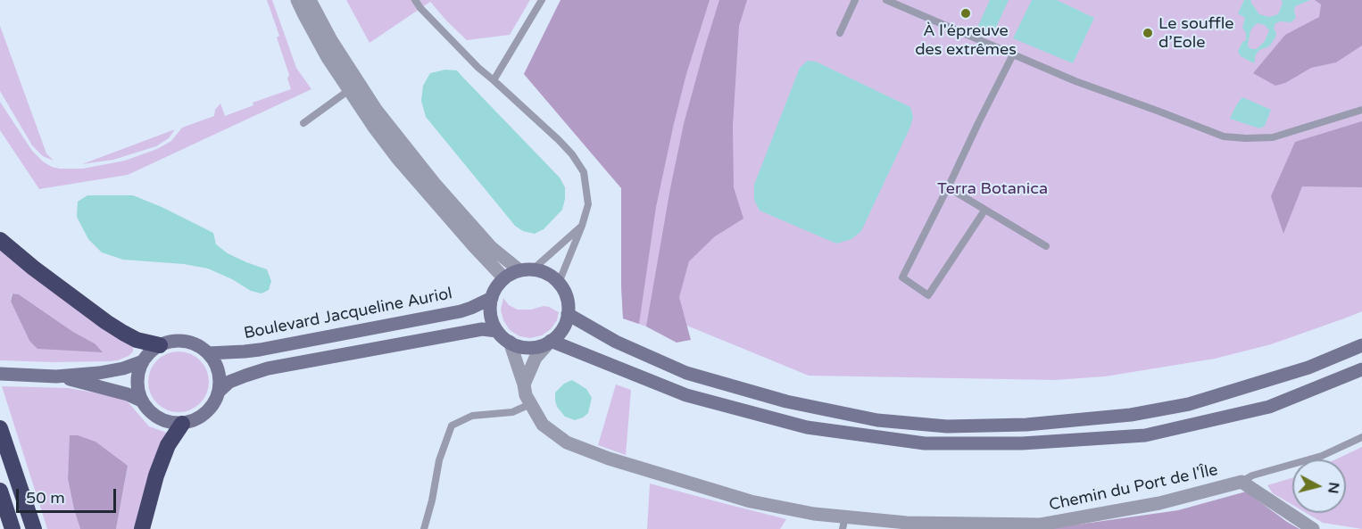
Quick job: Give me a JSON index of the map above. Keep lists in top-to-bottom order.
{
  "streets": {
    "main road": ["Boulevard Jacqueline Auriol"],
    "street": ["Chemin du Port de l'Île"]
  },
  "crossings": [
    ["Boulevard Jacqueline Auriol", "Chemin du Port de l'Île"]
  ],
  "parks": ["Terra Botanica"],
  "places": ["À l'épreuve des extrêmes", "Le souffle d’Eole"],
  "scale_bar": "50 m",
  "north": "right"
}
